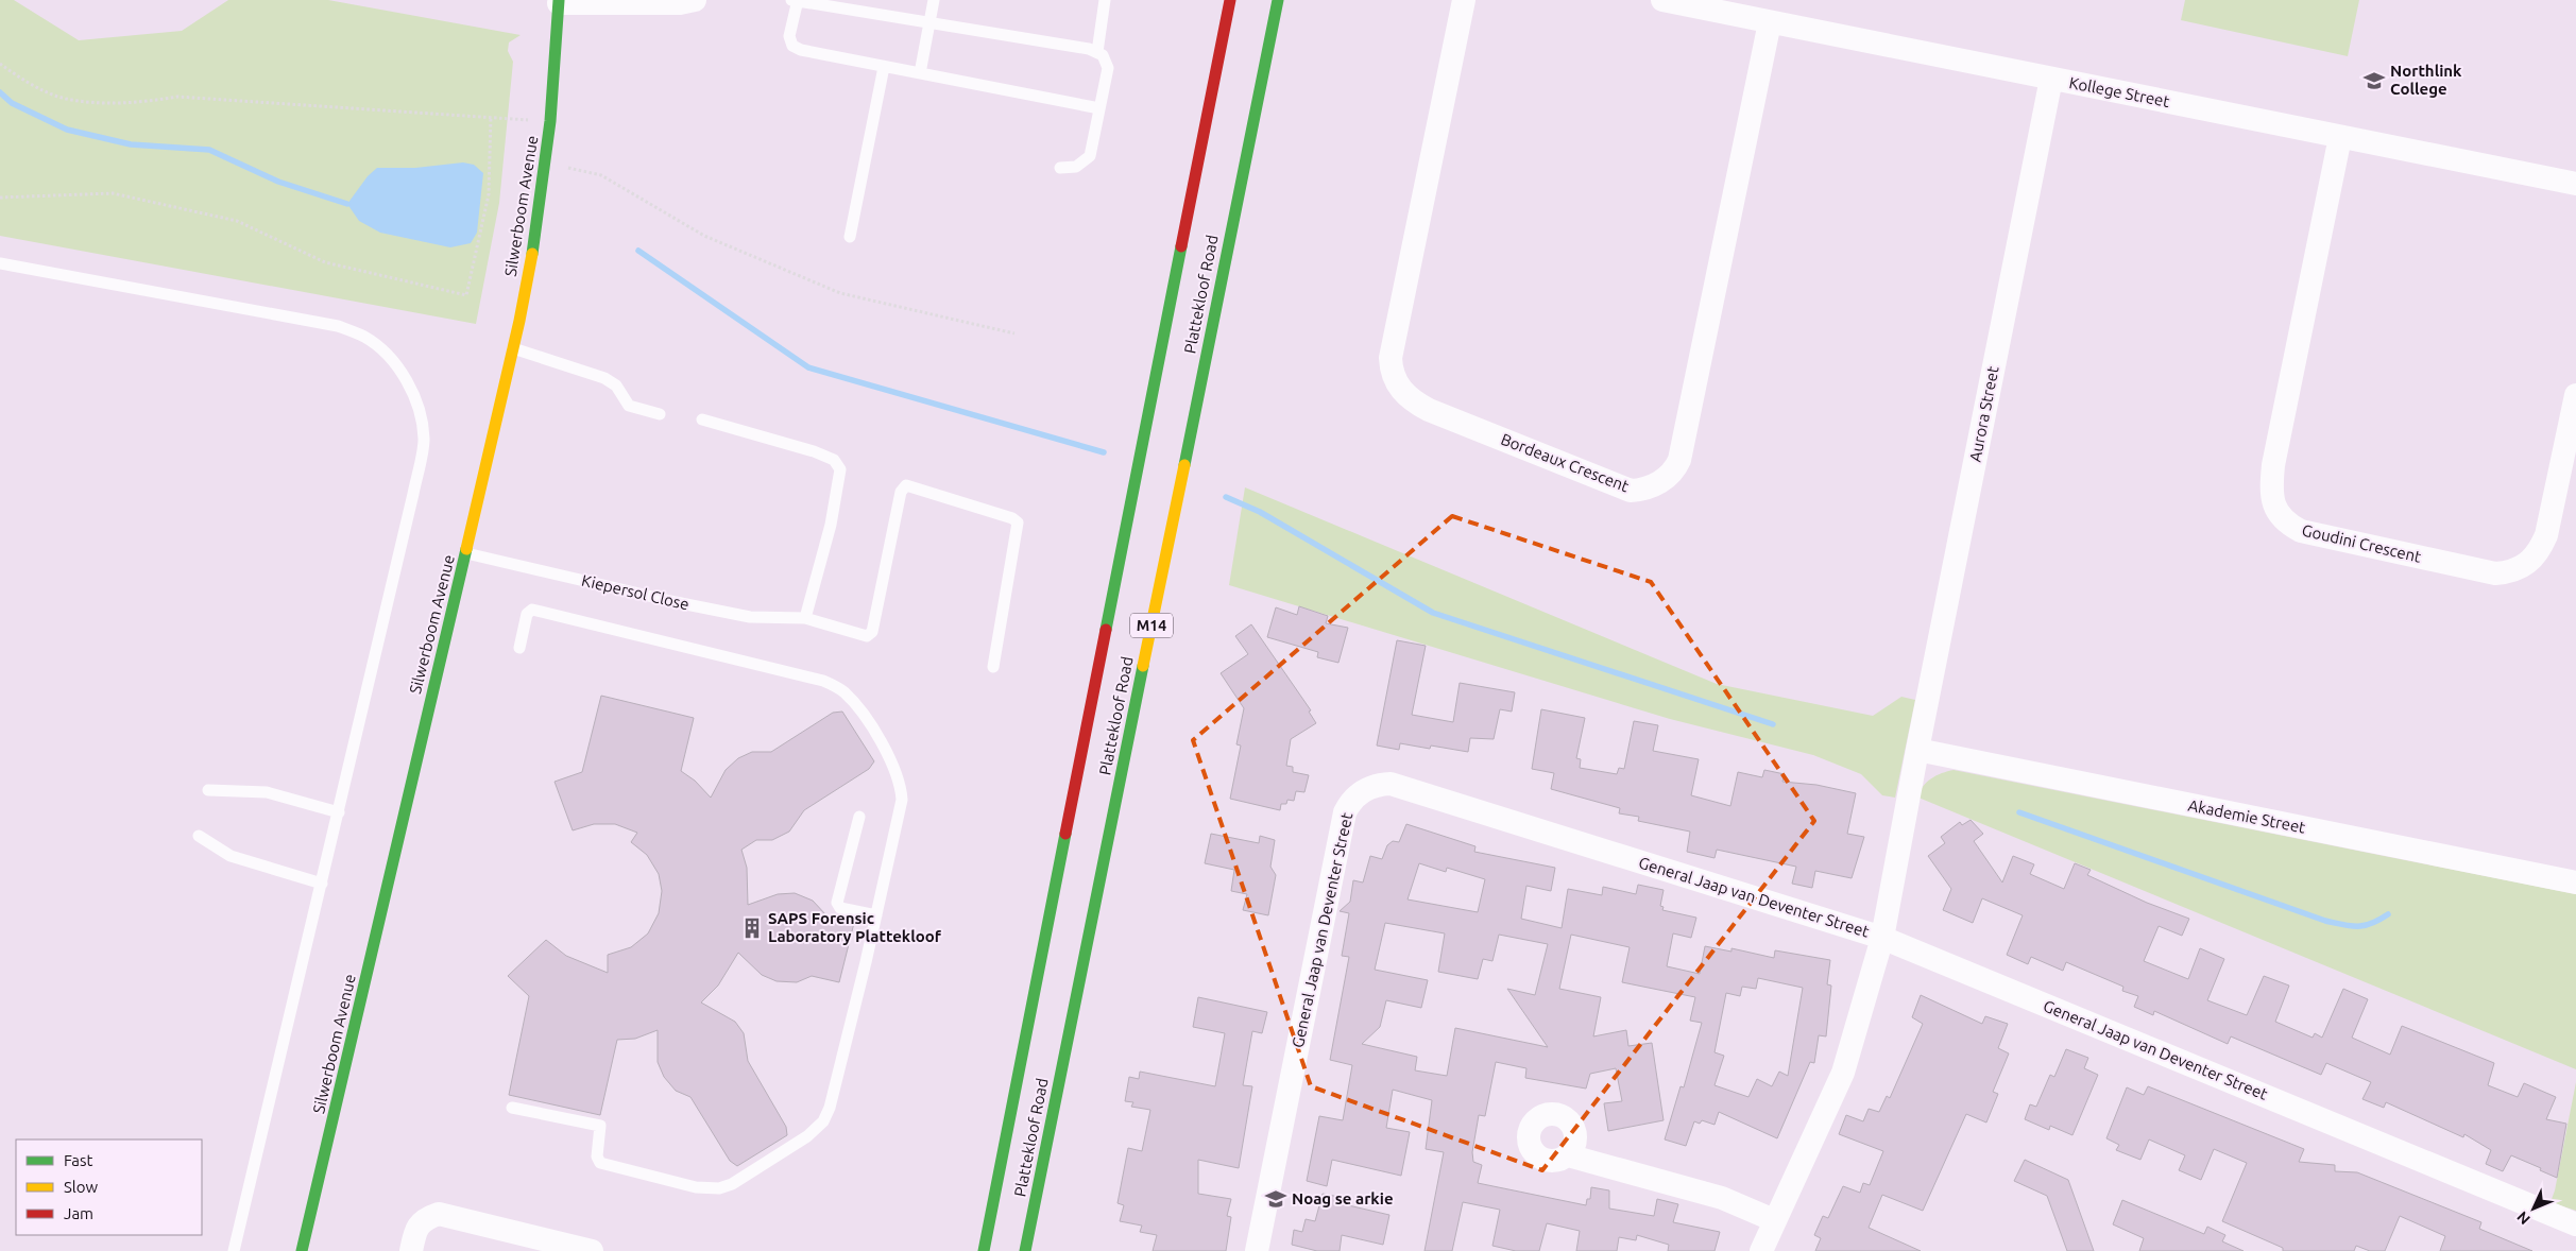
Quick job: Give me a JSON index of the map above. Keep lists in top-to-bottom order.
{
  "streets": {
    "main road": ["Silwerboom Avenue", "Plattekloof Road", "M14"],
    "street": [
      "Kollege Street",
      "Aurora Street",
      "Bordeaux Crescent",
      "Goudini Crescent",
      "Akademie Street",
      "General Jaap van Deventer Street"
    ],
    "lane": ["Kiepersol Close"]
  },
  "crossings": [
    ["Kollege Street", "Aurora Street"],
    ["Kollege Street", "Bordeaux Crescent"],
    ["Kollege Street", "Goudini Crescent"],
    ["Silwerboom Avenue", "Kiepersol Close"],
    ["Aurora Street", "Akademie Street"],
    ["Aurora Street", "General Jaap van Deventer Street"]
  ],
  "places": {
    "school or university": ["Northlink College", "Noag se arkie"],
    "building": ["SAPS Forensic Laboratory Plattekloof"]
  },
  "legend": ["Fast", "Slow", "Jam"],
  "north": "bottom left"
}
